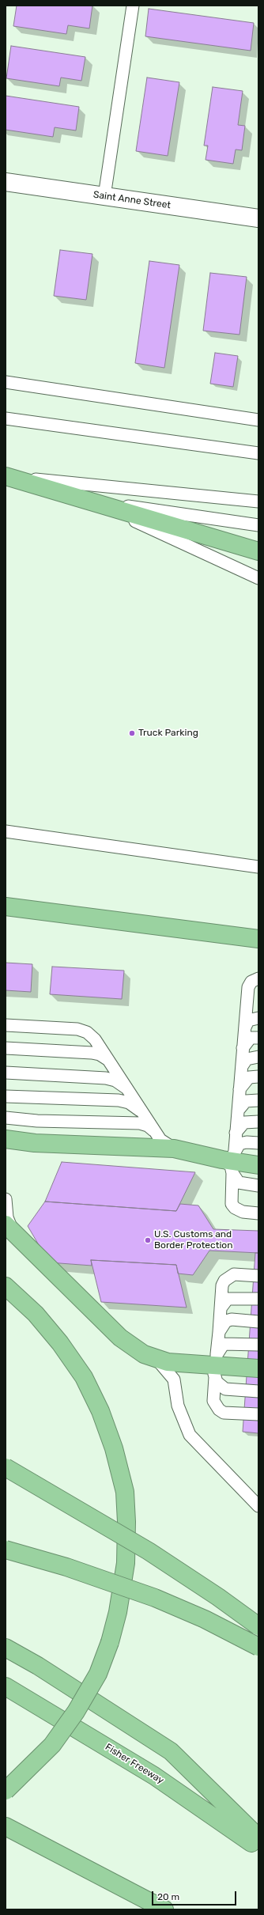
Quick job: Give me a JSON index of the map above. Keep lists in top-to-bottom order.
{
  "streets": {
    "highway": ["Fisher Freeway"],
    "street": ["Saint Anne Street"]
  },
  "places": ["Truck Parking", "U.S. Customs and Border Protection"],
  "scale_bar": "20 m"
}
